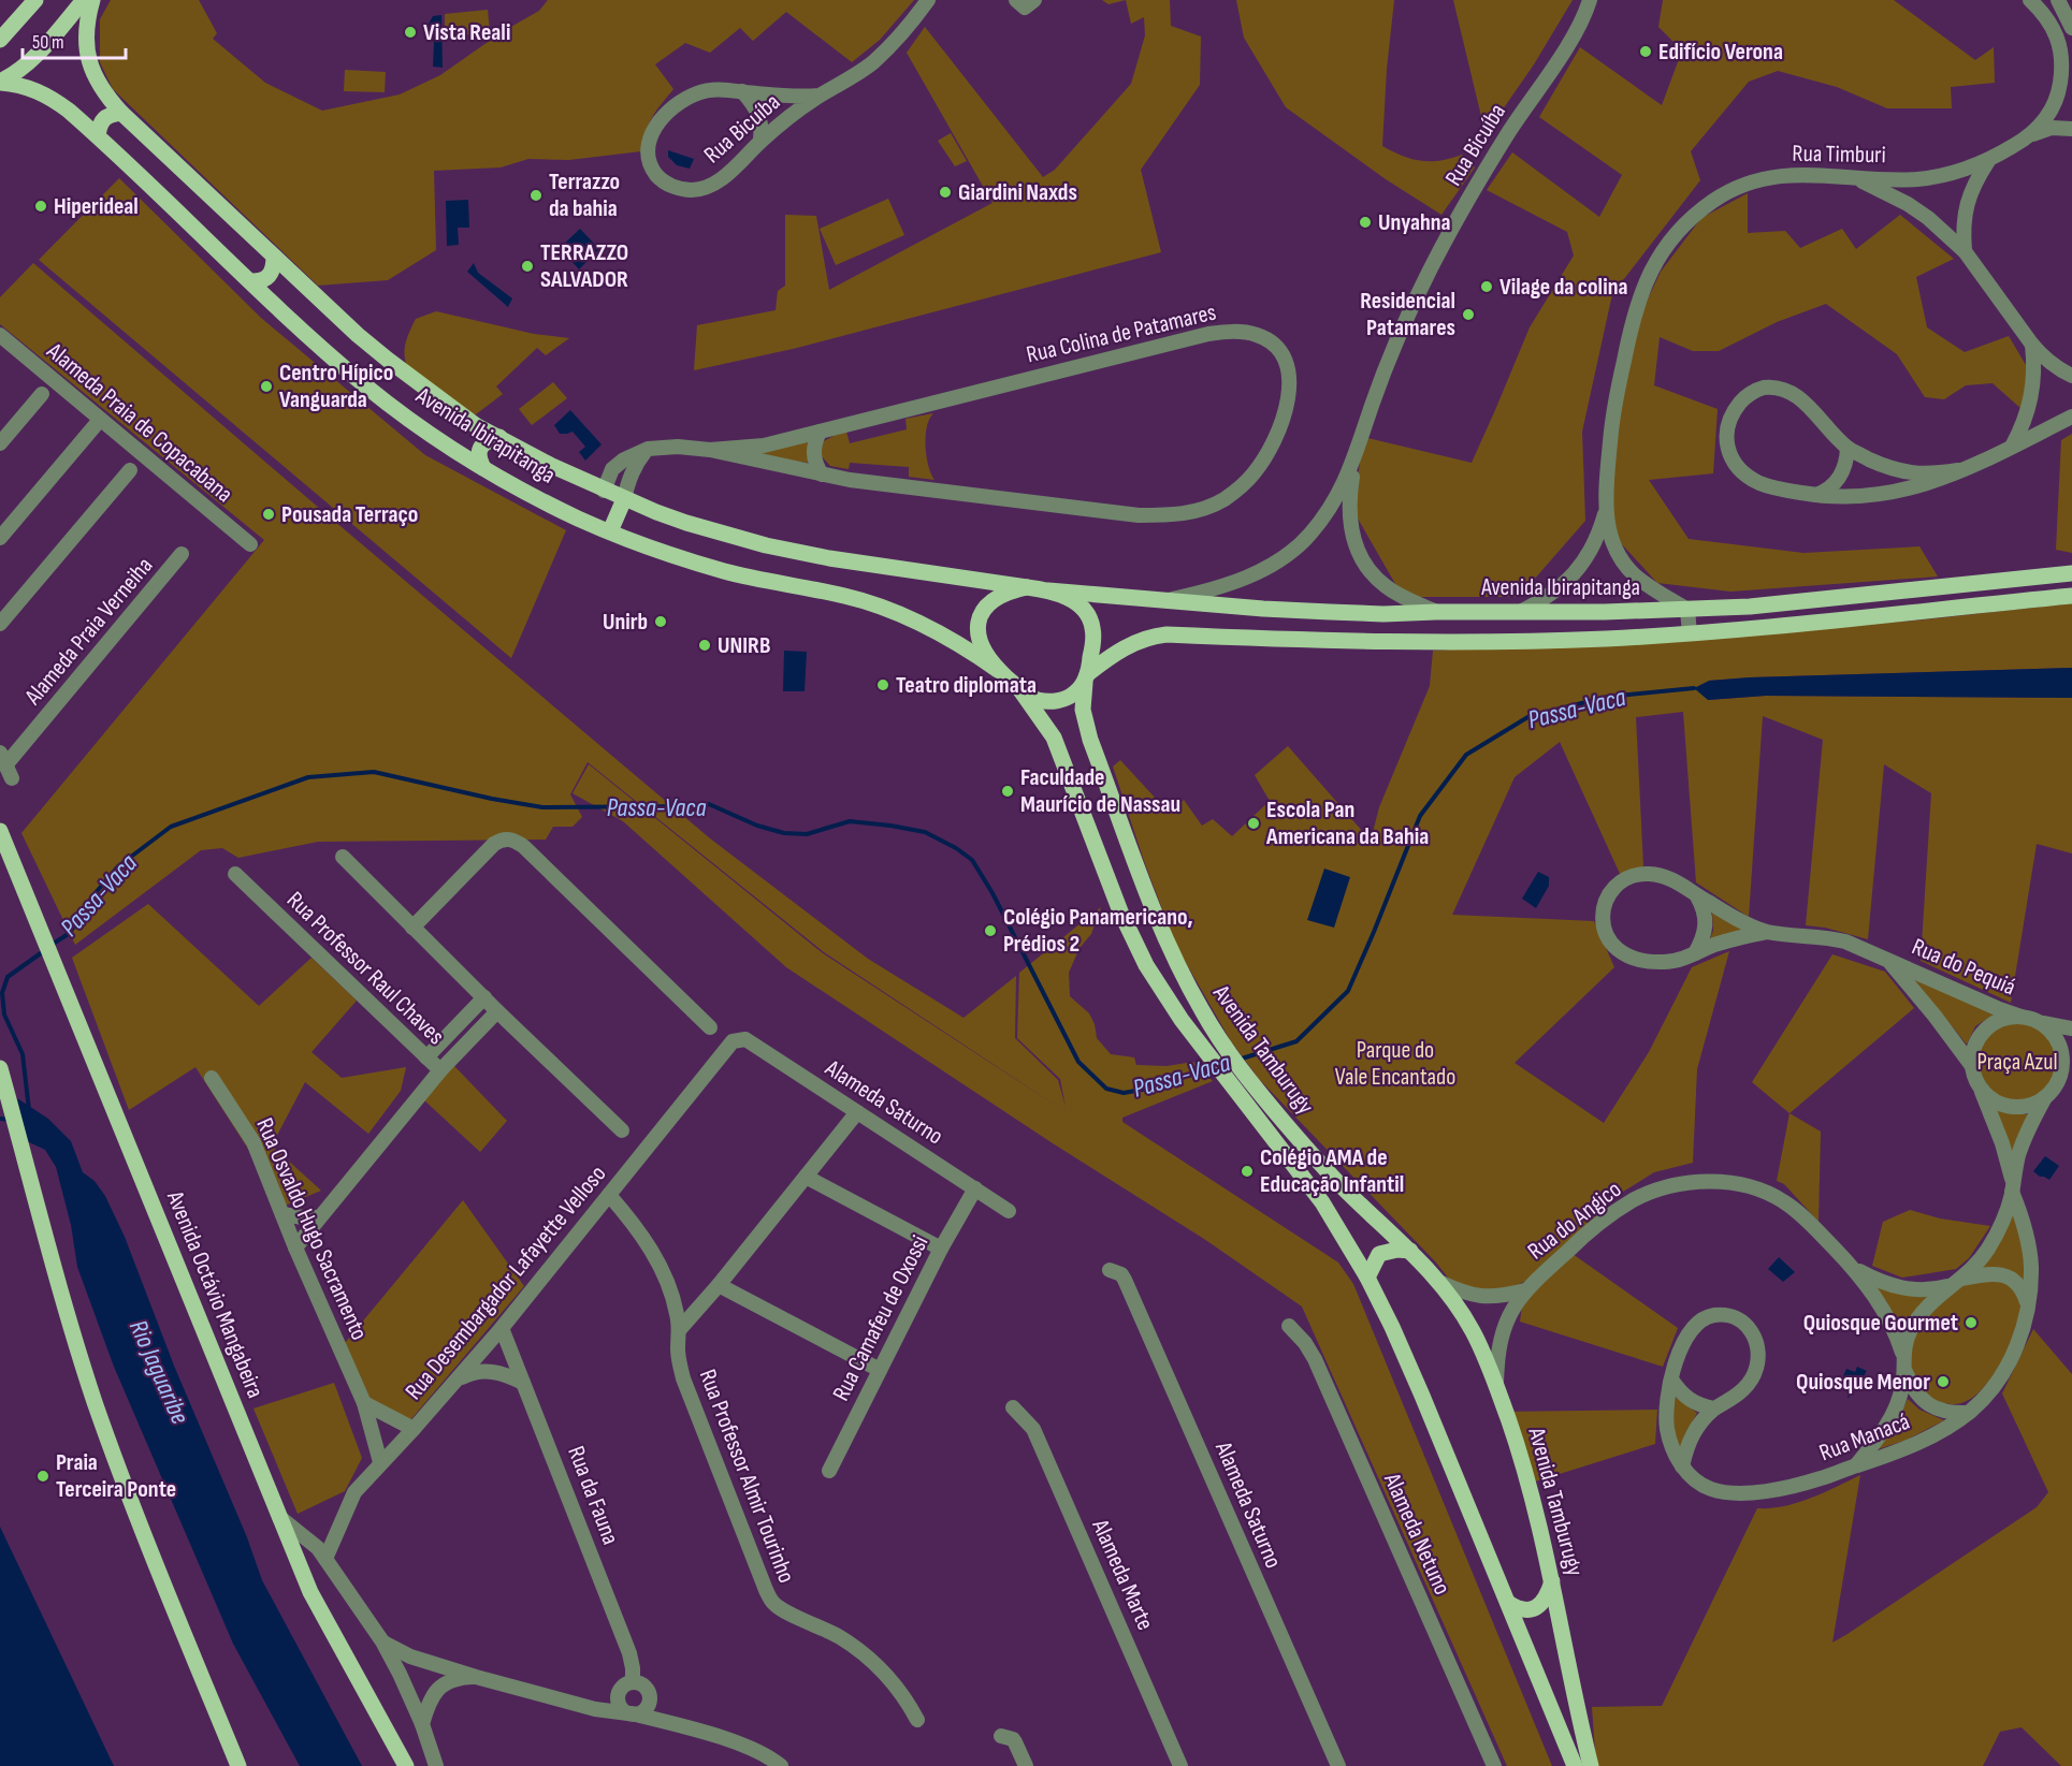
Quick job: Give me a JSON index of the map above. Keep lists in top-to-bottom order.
{
  "streets": {
    "main road": ["Avenida Ibirapitanga", "Avenida Tamburugy", "Avenida Octávio Mangabeira"],
    "street": [
      "Rua Bicuíba",
      "Rua Timburi",
      "Rua Colina de Patamares",
      "Alameda Praia de Copacabana",
      "Alameda Praia Verneiha",
      "Rua do Pequiá",
      "Rua Professor Raul Chaves",
      "Alameda Saturno",
      "Rua do Angico",
      "Rua Osvaldo Hugo Sacramento",
      "Rua Desembargador Lafayette Velloso",
      "Rua Camafeu de Oxossi",
      "Rua Manacá",
      "Rua Professor Almir Tourinho",
      "Rua da Fauna",
      "Alameda Netuno",
      "Alameda Marte"
    ]
  },
  "crossings": [
    ["Rua Bicuíba", "Avenida Ibirapitanga"],
    ["Rua Timburi", "Avenida Ibirapitanga"],
    ["Rua Colina de Patamares", "Avenida Ibirapitanga"],
    ["Avenida Ibirapitanga", "Avenida Tamburugy"],
    ["Rua Professor Raul Chaves", "Rua Osvaldo Hugo Sacramento"],
    ["Avenida Tamburugy", "Rua do Angico"],
    ["Alameda Saturno", "Rua Desembargador Lafayette Velloso"],
    ["Alameda Saturno", "Rua Camafeu de Oxossi"],
    ["Rua do Angico", "Rua Manacá"],
    ["Rua Osvaldo Hugo Sacramento", "Rua Desembargador Lafayette Velloso"],
    ["Rua Desembargador Lafayette Velloso", "Rua Professor Almir Tourinho"],
    ["Rua Desembargador Lafayette Velloso", "Rua da Fauna"]
  ],
  "water": ["Passa-Vaca", "Rio Jaguaribe"],
  "parks": ["Parque do Vale Encantado", "Praça Azul"],
  "places": [
    "Vista Reali",
    "Edifício Verona",
    "Giardini Naxds",
    "Terrazzo da bahia",
    "Hiperideal",
    "Unyahna",
    "TERRAZZO SALVADOR",
    "Vilage da colina",
    "Residencial Patamares",
    "Centro Hípico Vanguarda",
    "Pousada Terraço",
    "Unirb",
    "UNIRB",
    "Teatro diplomata",
    "Faculdade Maurício de Nassau",
    "Escola Pan Americana da Bahia",
    "Colégio Panamericano, Prédios 2",
    "Colégio AMA de Educação Infantil",
    "Quiosque Gourmet",
    "Quiosque Menor",
    "Praia Terceira Ponte"
  ],
  "scale_bar": "50 m"
}
